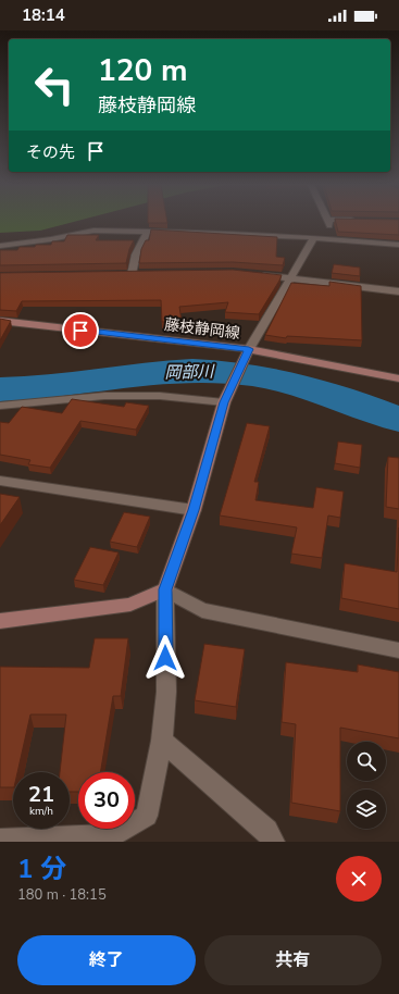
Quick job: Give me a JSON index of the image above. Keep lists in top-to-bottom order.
{
  "streets": {
    "street": ["藤枝静岡線"]
  },
  "water": ["岡部川"],
  "page": {
    "status": "18:14",
    "turn": ["120 m", "藤枝静岡線"],
    "then": "その先",
    "speed": "21 km/h",
    "limit": "30",
    "heading": ["1 分", "180 m · 18:15"],
    "buttons": ["終了", "共有"]
  }
}
